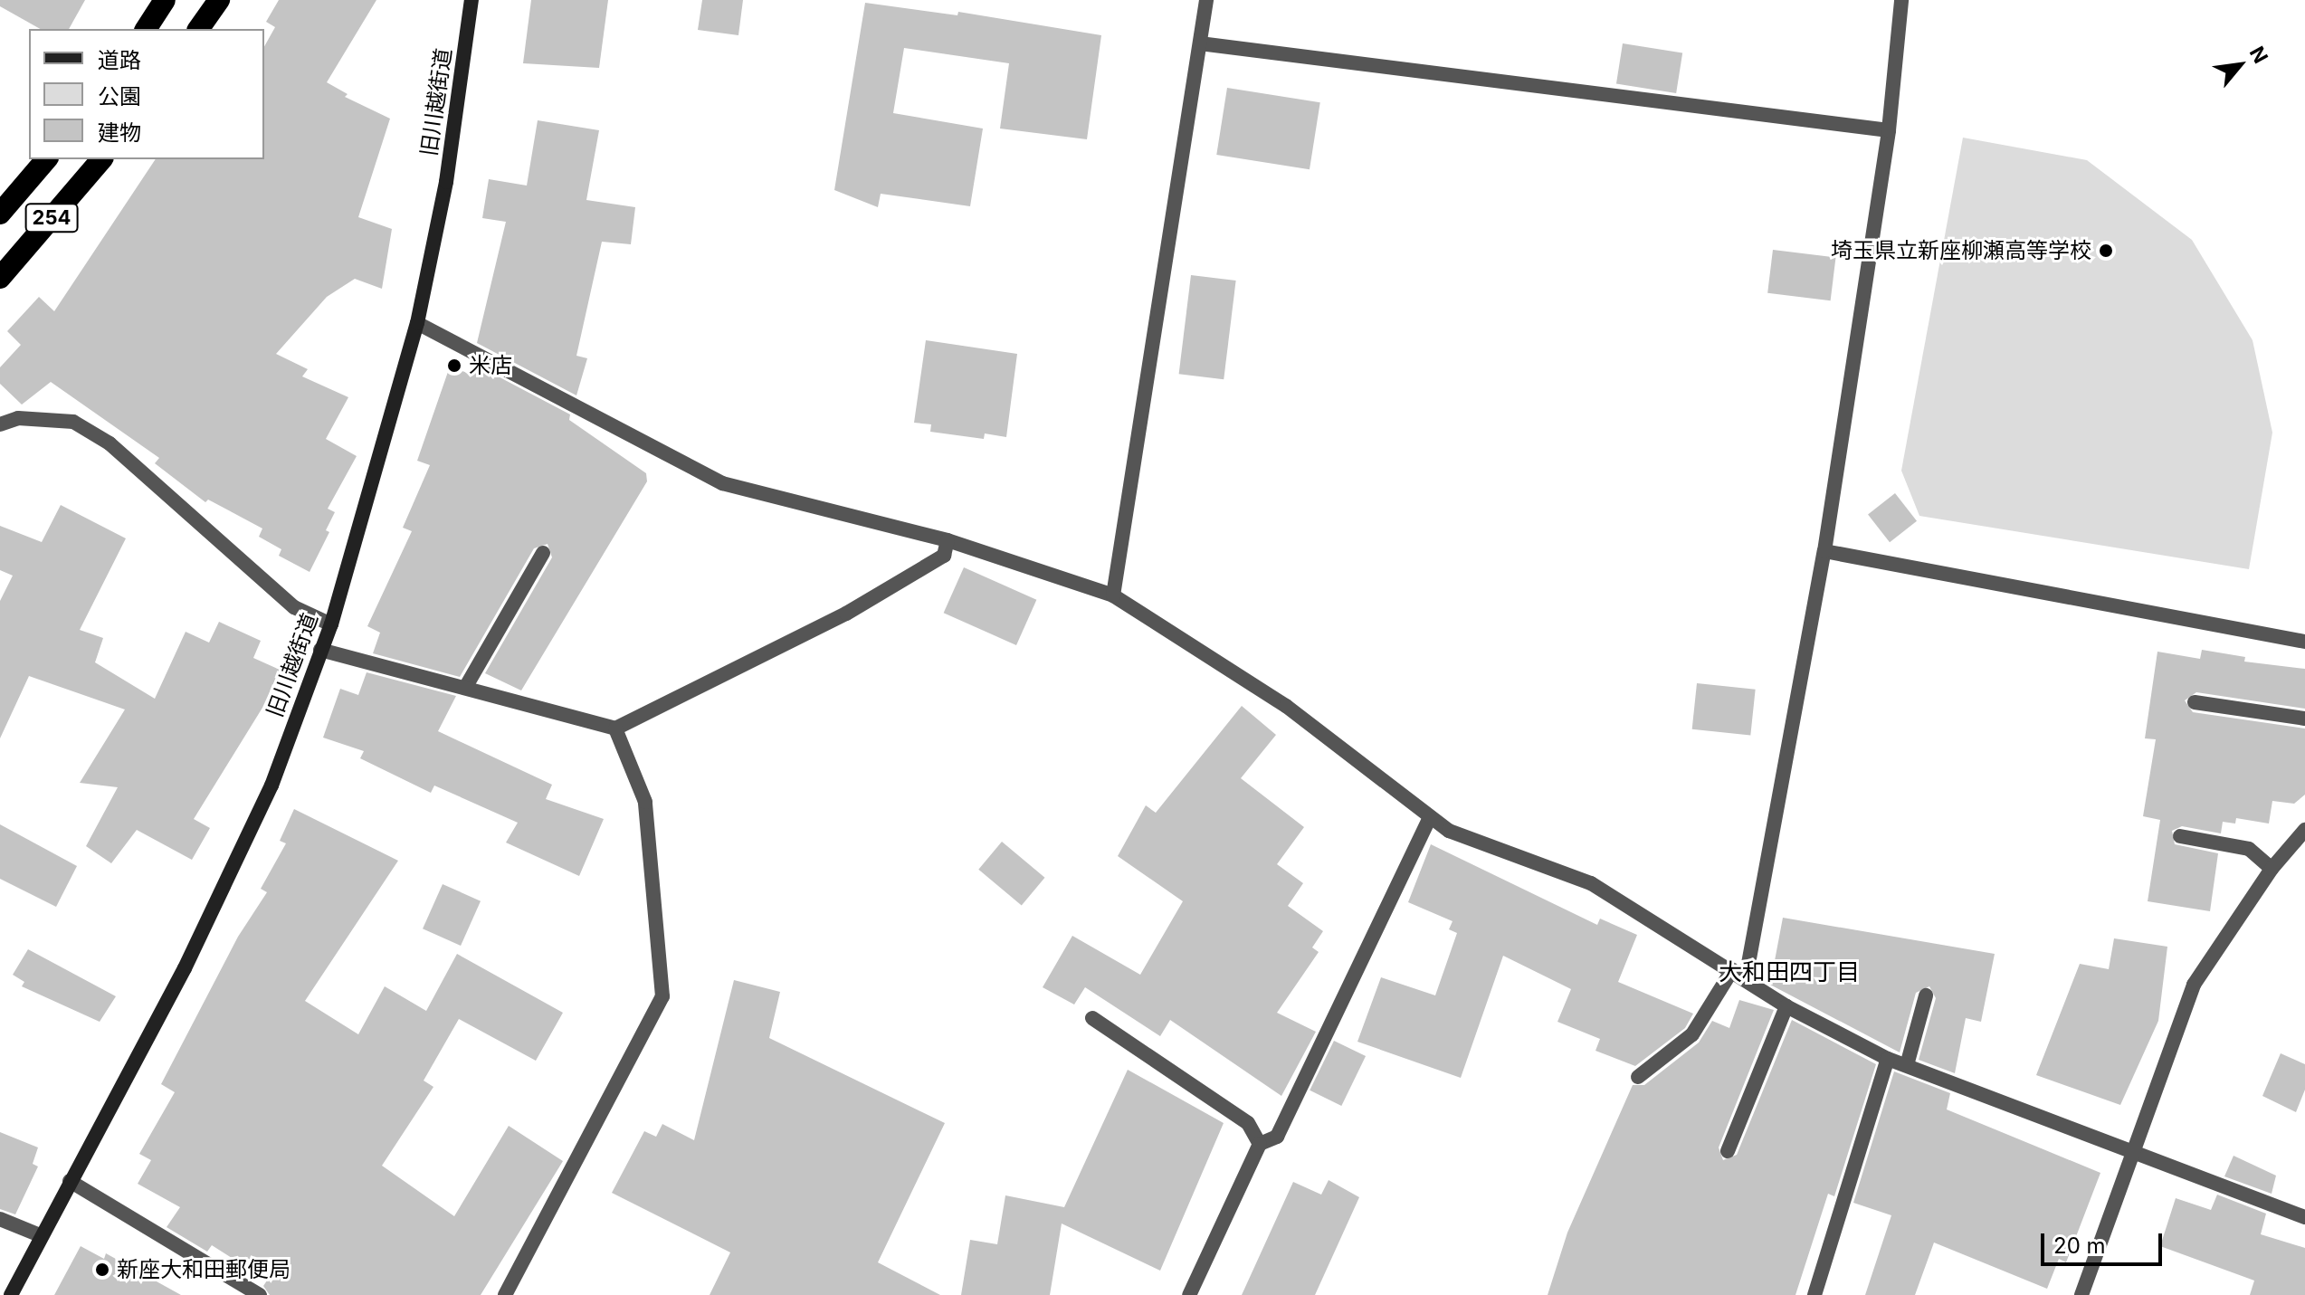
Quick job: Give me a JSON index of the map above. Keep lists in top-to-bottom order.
{
  "streets": {
    "highway": ["254"],
    "main road": ["旧川越街道"]
  },
  "districts": ["大和田四丁目"],
  "places": ["埼玉県立新座柳瀬高等学校", "米店", "新座大和田郵便局"],
  "legend": ["道路", "公園", "建物"],
  "scale_bar": "20 m",
  "north": "top right"
}
